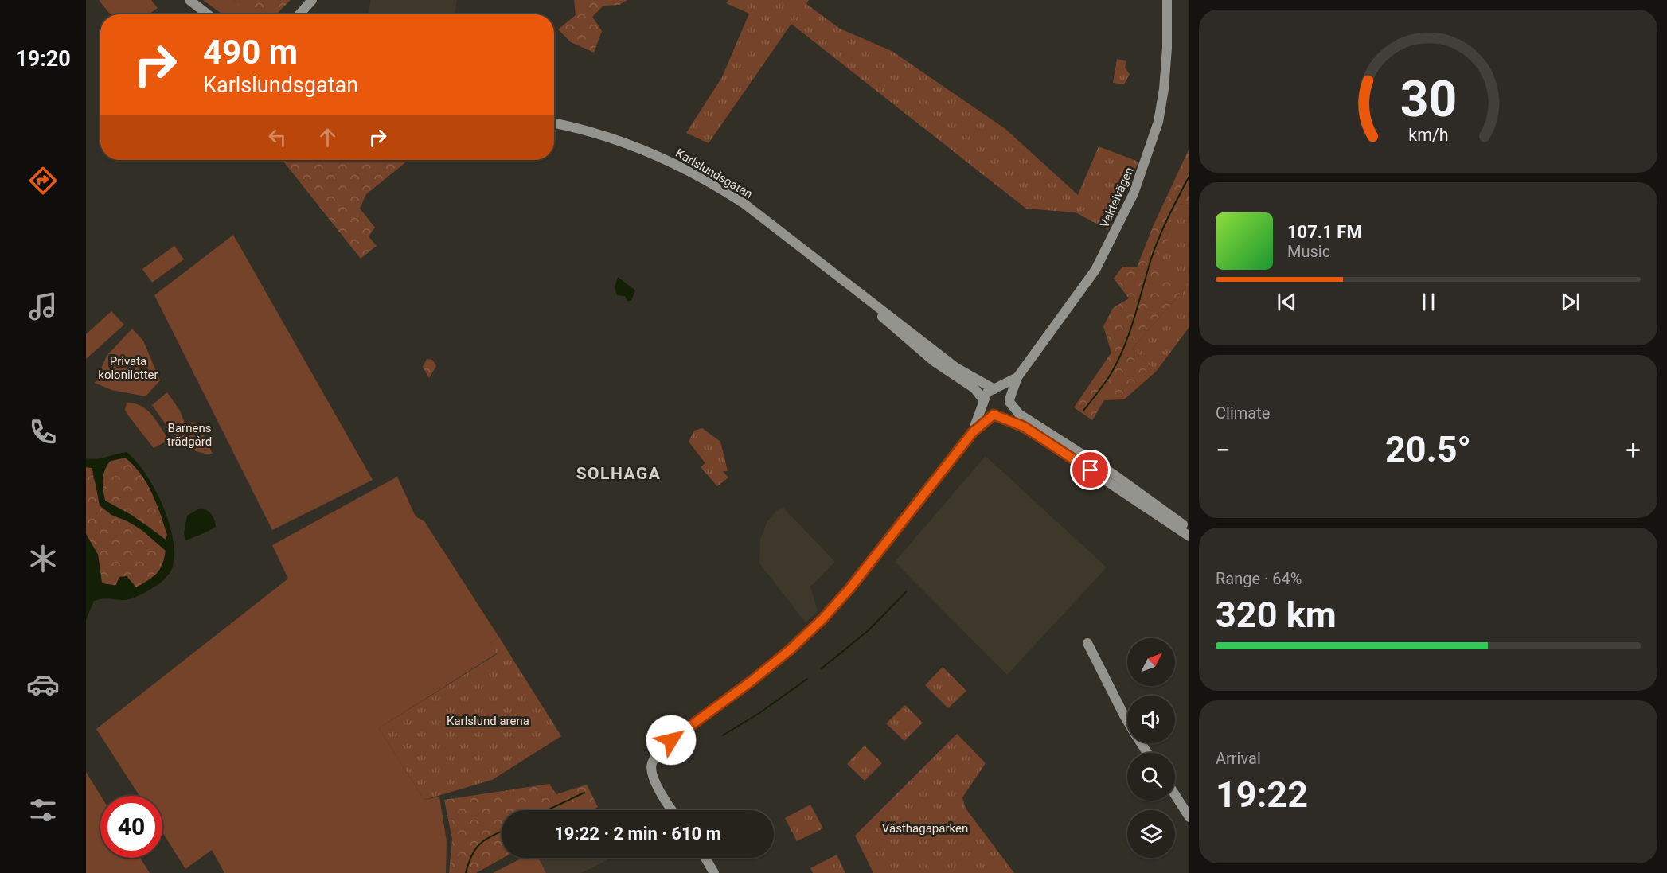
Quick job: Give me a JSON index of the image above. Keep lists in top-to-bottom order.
{
  "streets": {
    "street": ["Karlslundsgatan", "Vaktelvägen"]
  },
  "crossings": [
    ["Karlslundsgatan", "Vaktelvägen"]
  ],
  "districts": ["SOLHAGA"],
  "parks": [
    "Privata kolonilotter",
    "Barnens trädgård",
    "Karlslund arena",
    "Västhagaparken"
  ],
  "north": "top right",
  "page": {
    "tabs": "19:20",
    "turn": ["490 m", "Karlslundsgatan"],
    "song": ["107.1 FM", "Music"],
    "tile": [
      "Climate",
      ["Range · 64%", "320 km"],
      ["Arrival", "19:22"]
    ],
    "heat": ["−", "20.5°", "+"],
    "limit": "40",
    "trip": "19:22 · 2 min · 610 m",
    "gauge": ["30", "km/h"]
  }
}
